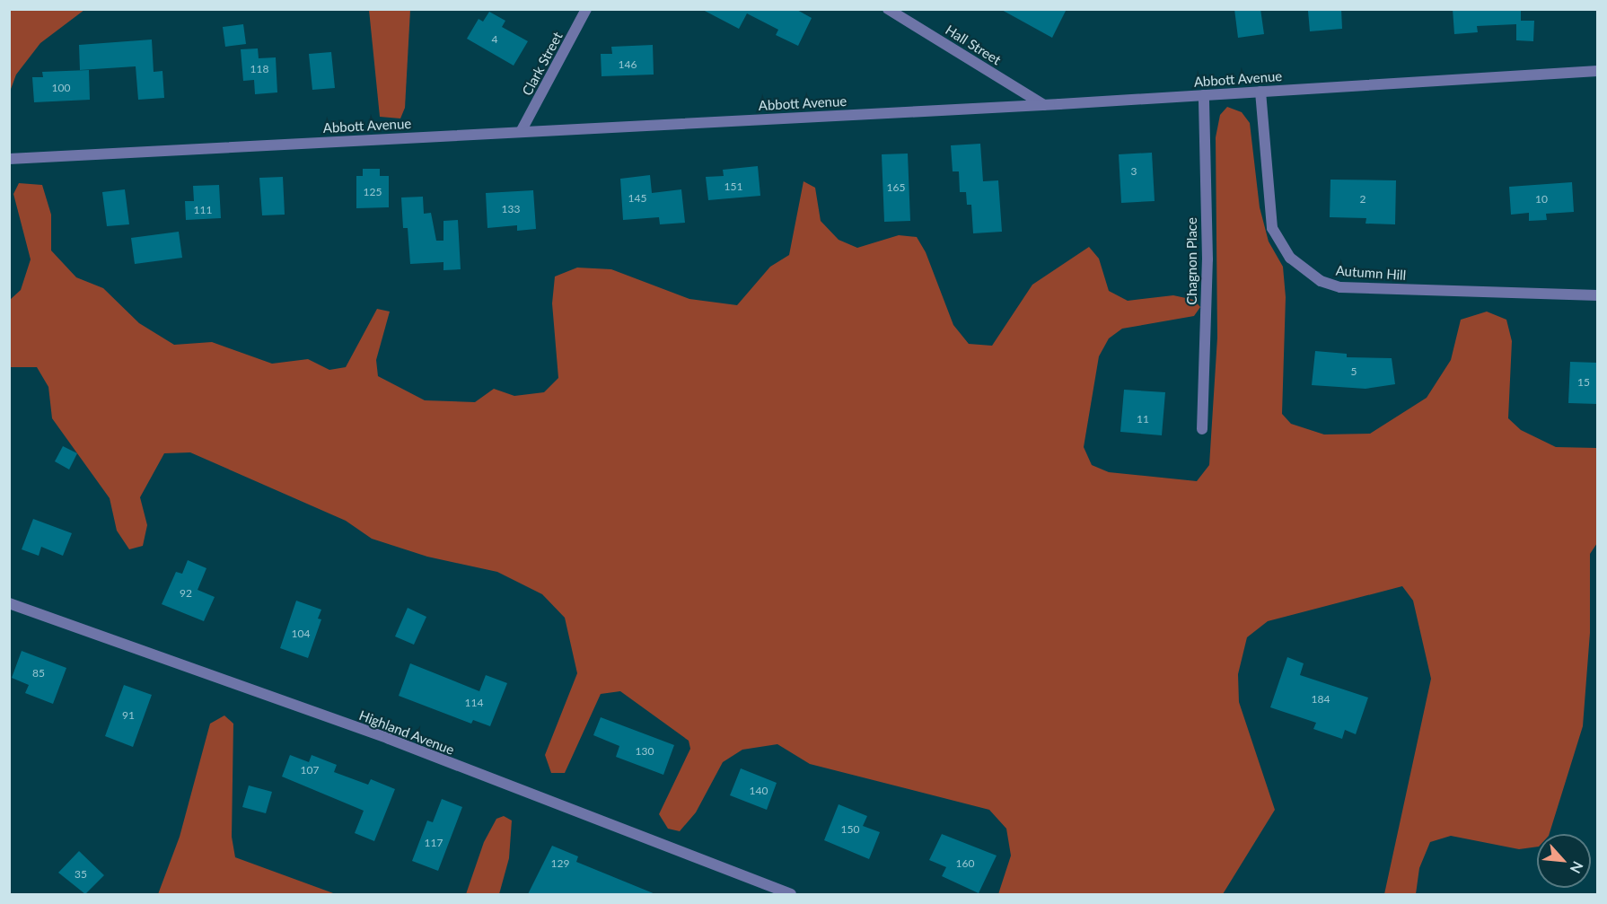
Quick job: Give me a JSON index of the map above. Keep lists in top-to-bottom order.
{
  "streets": {
    "street": [
      "Hall Street",
      "Clark Street",
      "Abbott Avenue",
      "Chagnon Place",
      "Autumn Hill",
      "Highland Avenue"
    ]
  },
  "crossings": [
    ["Hall Street", "Abbott Avenue"],
    ["Clark Street", "Abbott Avenue"],
    ["Abbott Avenue", "Chagnon Place"],
    ["Abbott Avenue", "Autumn Hill"]
  ],
  "house_numbers": [
    "4",
    "146",
    "118",
    "100",
    "3",
    "151",
    "165",
    "125",
    "145",
    "2",
    "10",
    "133",
    "111",
    "5",
    "15",
    "11",
    "92",
    "104",
    "85",
    "184",
    "114",
    "91",
    "130",
    "107",
    "140",
    "150",
    "117",
    "129",
    "160",
    "35"
  ],
  "north": "bottom right"
}
